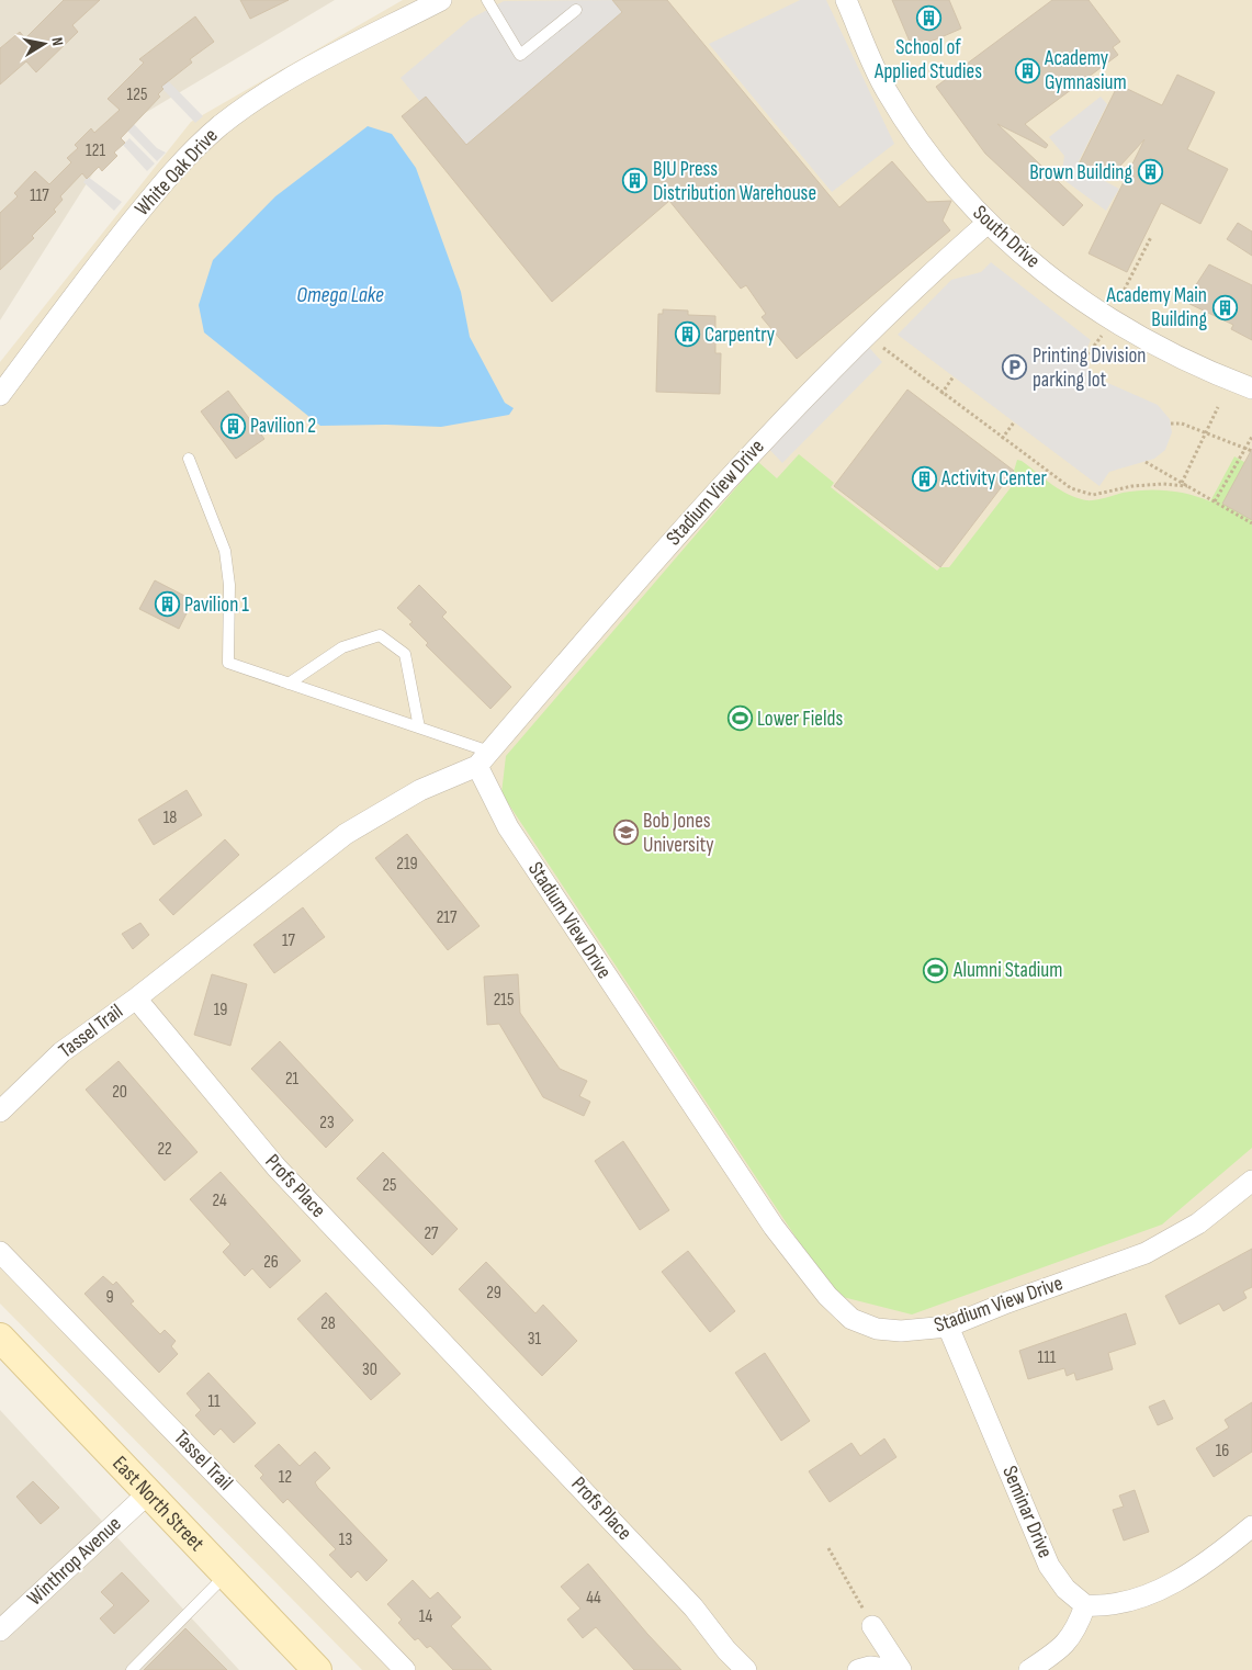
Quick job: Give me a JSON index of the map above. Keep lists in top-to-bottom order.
{
  "streets": {
    "main road": ["East North Street"],
    "street": [
      "White Oak Drive",
      "South Drive",
      "Stadium View Drive",
      "Tassel Trail",
      "Profs Place",
      "Seminar Drive",
      "Winthrop Avenue"
    ]
  },
  "crossings": [
    ["South Drive", "Stadium View Drive"],
    ["Stadium View Drive", "Seminar Drive"],
    ["Tassel Trail", "Profs Place"],
    ["East North Street", "Winthrop Avenue"]
  ],
  "water": ["Omega Lake"],
  "places": {
    "building": [
      "School of Applied Studies",
      "Academy Gymnasium",
      "Brown Building",
      "BJU Press Distribution Warehouse",
      "Academy Main Building",
      "Carpentry",
      "Pavilion 2",
      "Activity Center",
      "Pavilion 1"
    ],
    "parking": ["Printing Division parking lot"],
    "sports": ["Lower Fields", "Alumni Stadium"],
    "school or university": ["Bob Jones University"]
  },
  "house_numbers": [
    "125",
    "121",
    "117",
    "18",
    "219",
    "217",
    "17",
    "215",
    "19",
    "21",
    "20",
    "23",
    "22",
    "25",
    "24",
    "27",
    "26",
    "29",
    "9",
    "28",
    "31",
    "111",
    "30",
    "11",
    "16",
    "12",
    "13",
    "44",
    "14"
  ],
  "north": "right"
}
